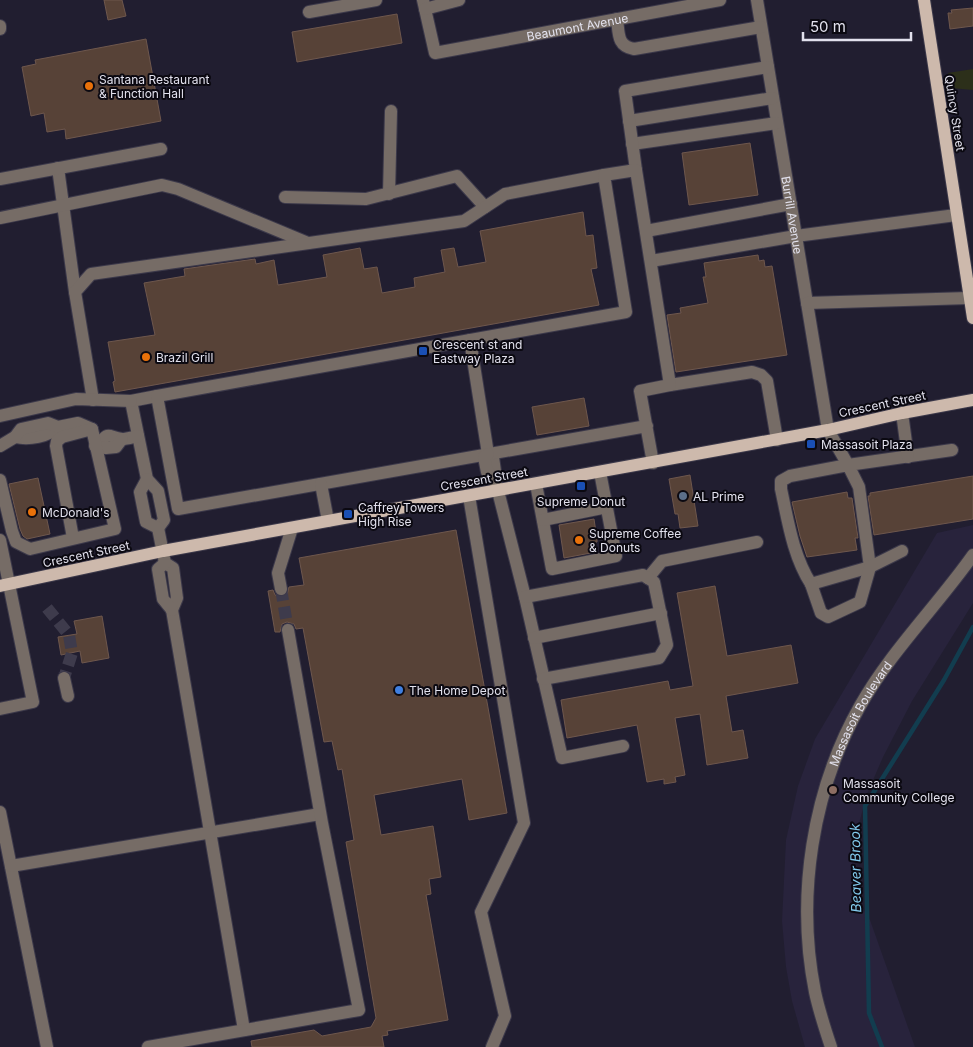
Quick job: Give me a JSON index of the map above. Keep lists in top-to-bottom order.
{
  "streets": {
    "main road": ["Quincy Street", "Crescent Street"],
    "street": ["Beaumont Avenue", "Burrill Avenue", "Massasoit Boulevard"]
  },
  "crossings": [
    ["Burrill Avenue", "Crescent Street"]
  ],
  "water": ["Beaver Brook"],
  "places": {
    "other": [
      "Santana Restaurant & Function Hall",
      "Brazil Grill",
      "AL Prime",
      "McDonald's",
      "Supreme Coffee & Donuts",
      "The Home Depot",
      "Massasoit Community College"
    ],
    "transit": [
      "Crescent st and Eastway Plaza",
      "Massasoit Plaza",
      "Supreme Donut",
      "Caffrey Towers High Rise"
    ]
  },
  "scale_bar": "50 m"
}
